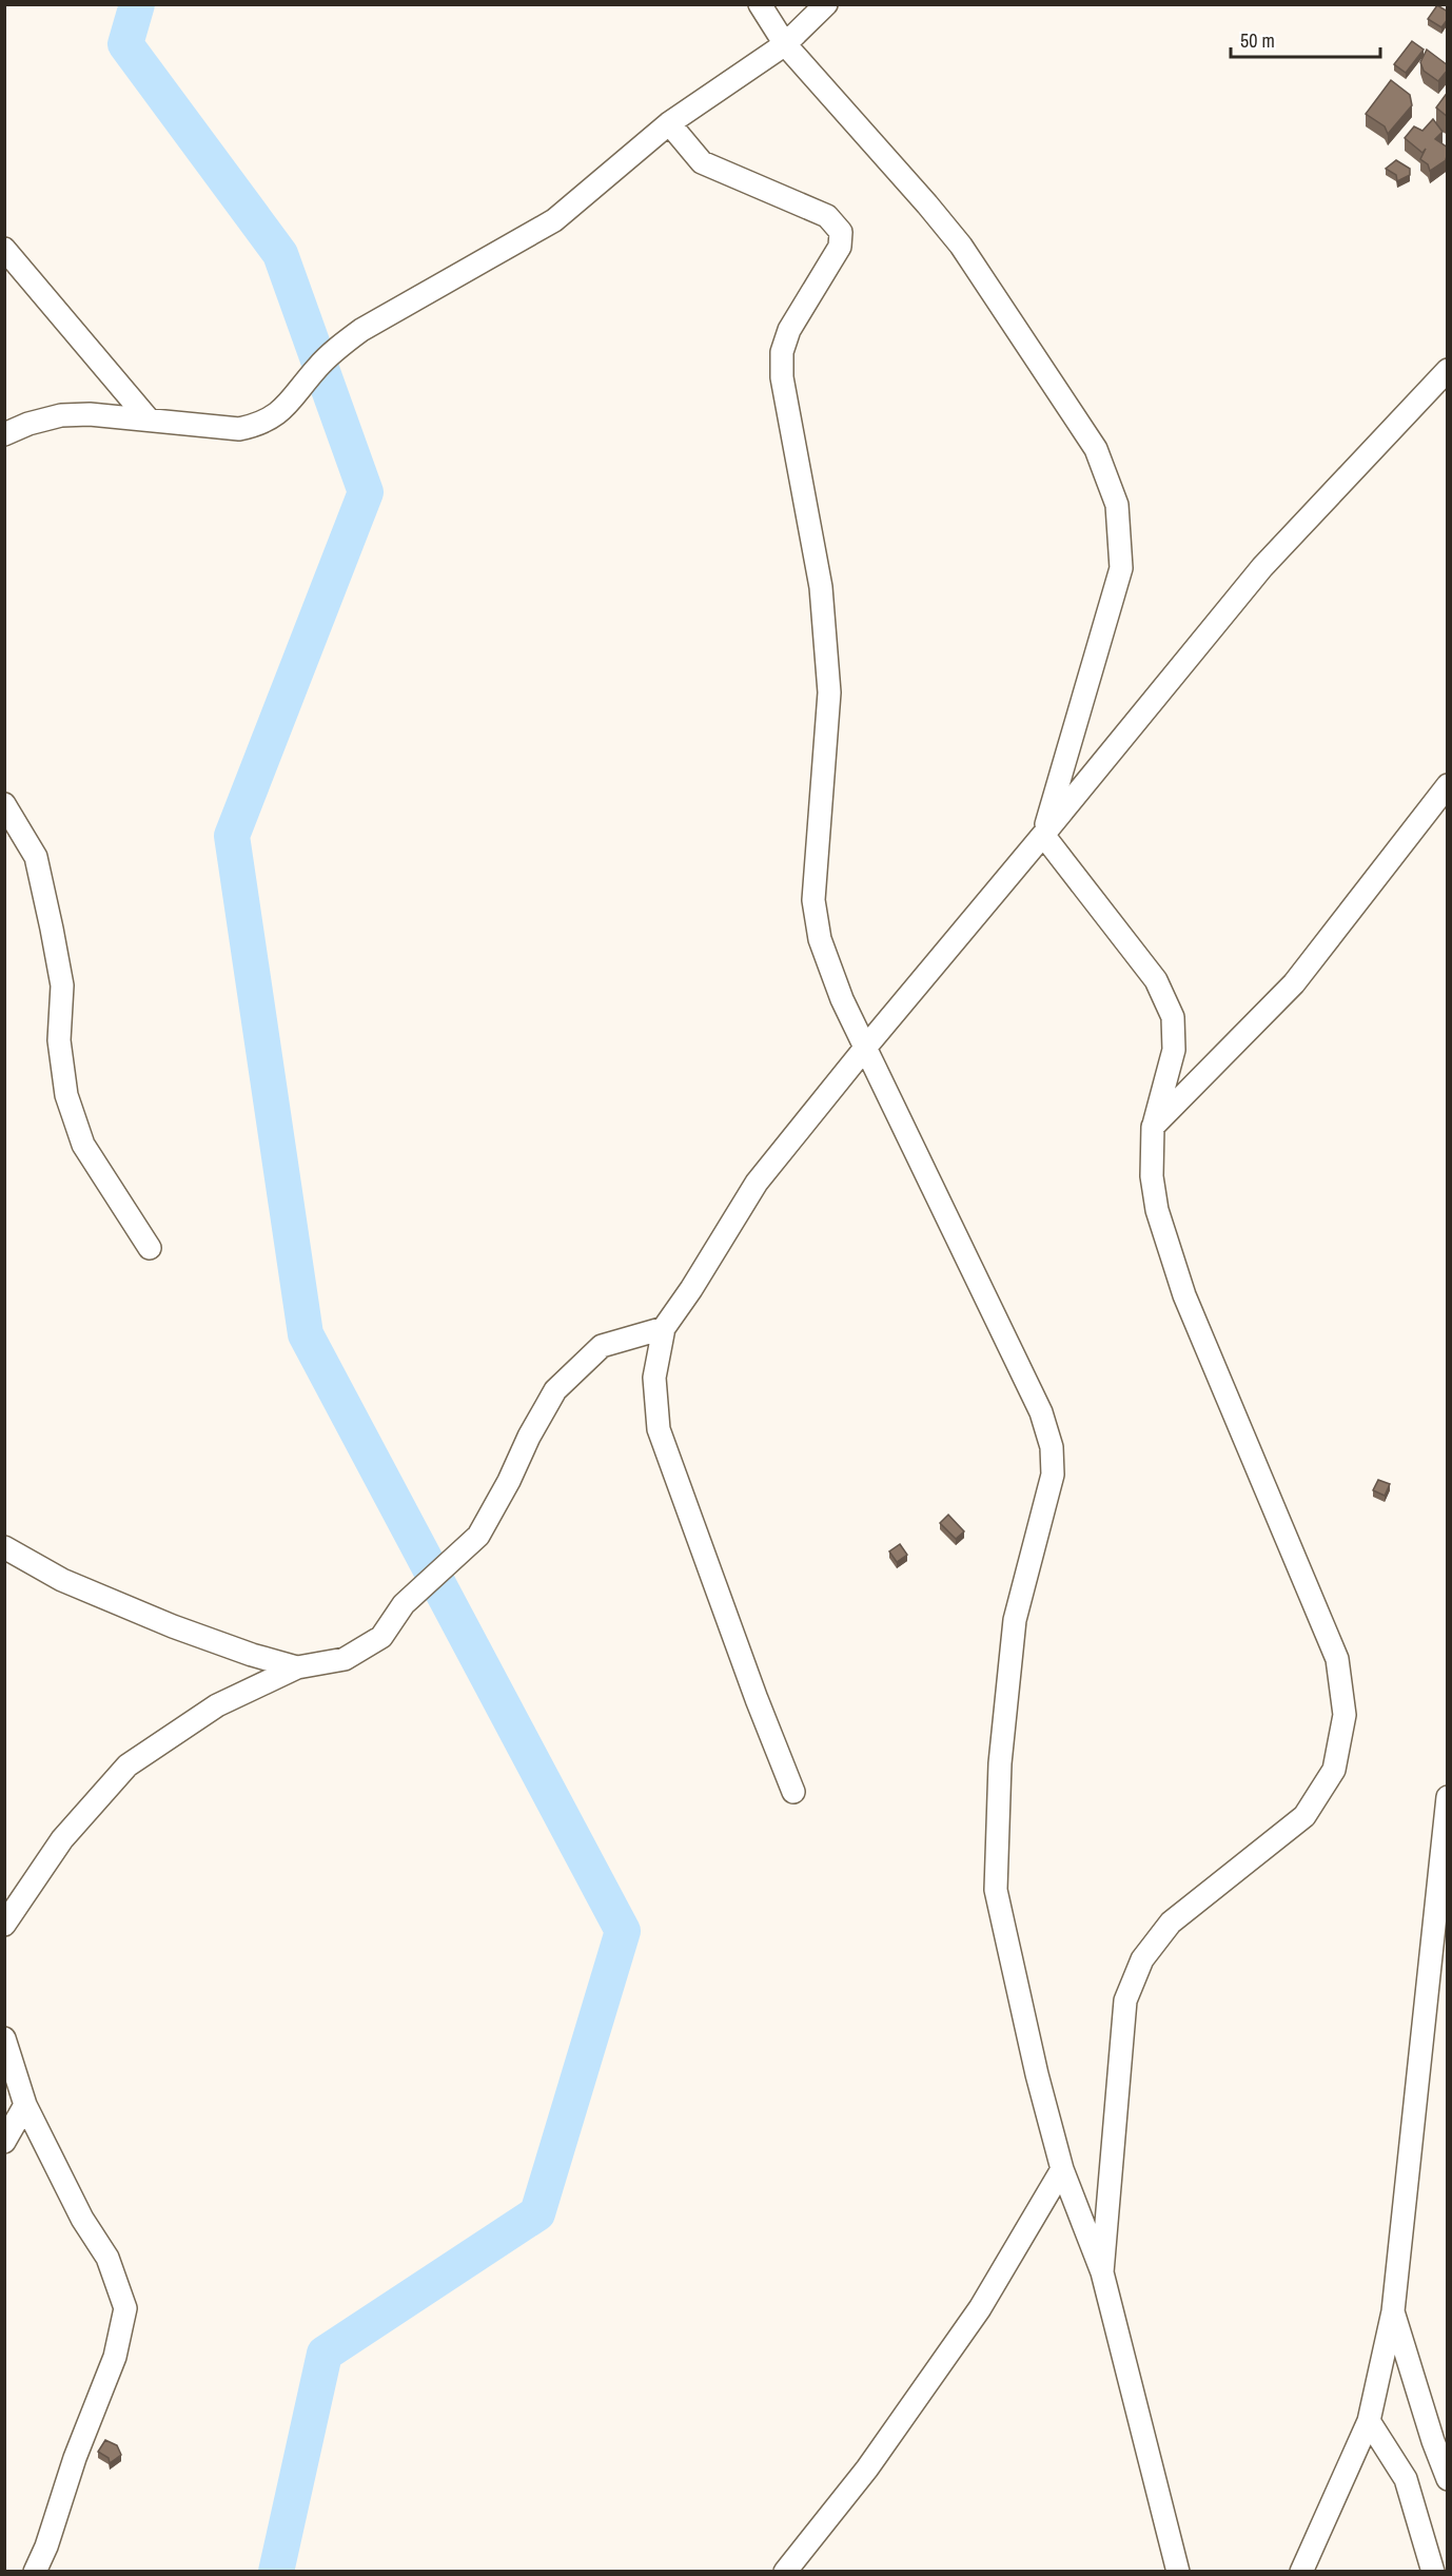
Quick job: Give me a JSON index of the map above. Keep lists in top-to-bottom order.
{
  "scale_bar": "50 m"
}
